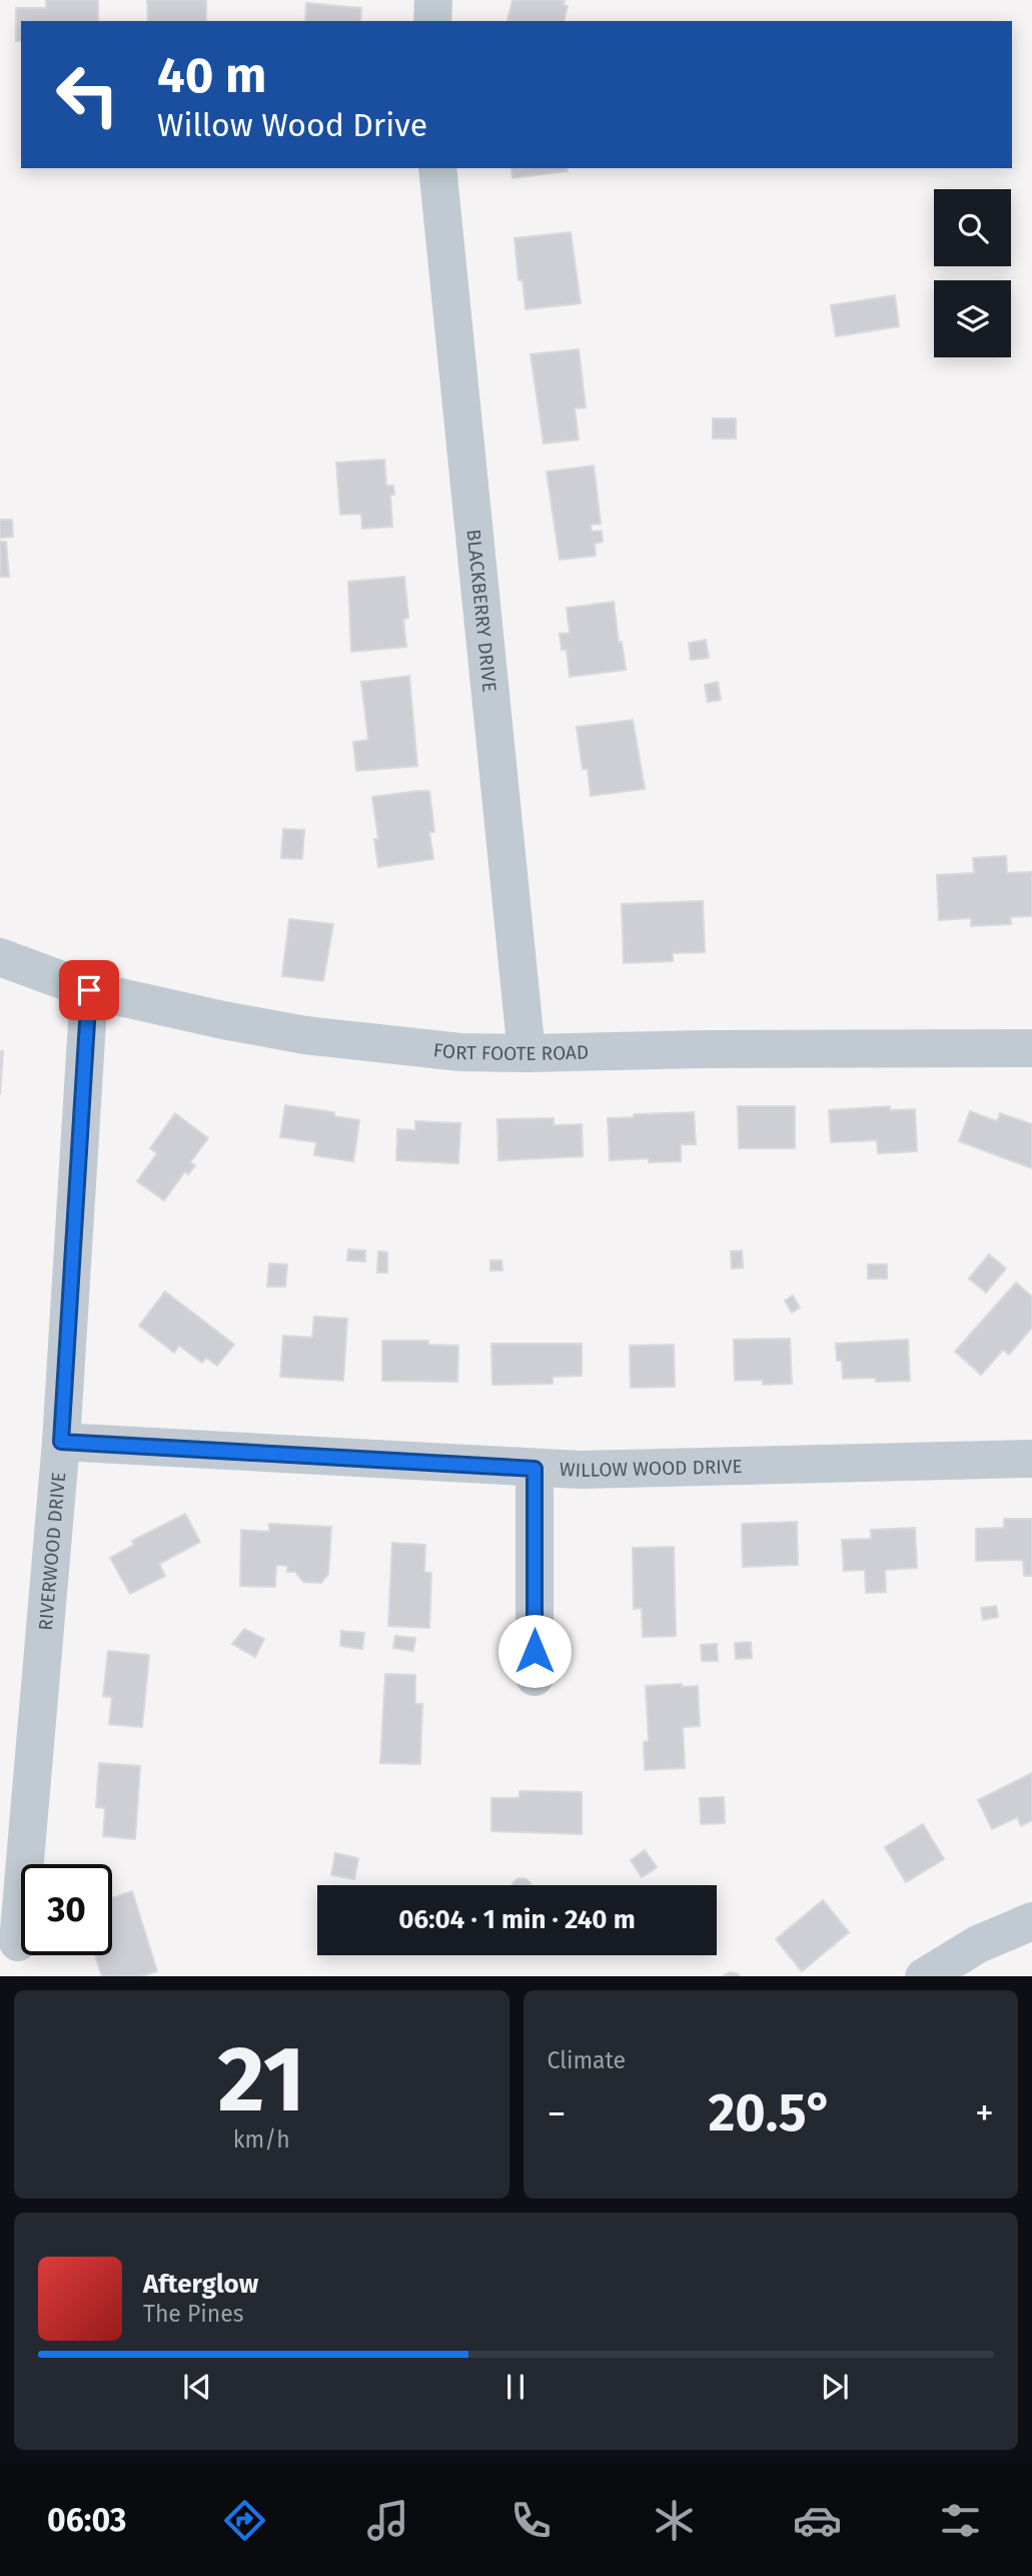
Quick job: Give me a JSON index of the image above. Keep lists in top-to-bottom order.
{
  "streets": {
    "street": [
      "BLACKBERRY DRIVE",
      "FORT FOOTE ROAD",
      "WILLOW WOOD DRIVE",
      "RIVERWOOD DRIVE"
    ]
  },
  "crossings": [
    ["BLACKBERRY DRIVE", "FORT FOOTE ROAD"],
    ["FORT FOOTE ROAD", "RIVERWOOD DRIVE"],
    ["WILLOW WOOD DRIVE", "RIVERWOOD DRIVE"]
  ],
  "page": {
    "turn": ["40 m", "Willow Wood Drive"],
    "limit": "30",
    "trip": "06:04 · 1 min · 240 m",
    "tile": [
      ["21", "km/h"],
      "Climate"
    ],
    "heat": ["−", "20.5°", "+"],
    "song": ["Afterglow", "The Pines"],
    "tabs": "06:03"
  }
}
